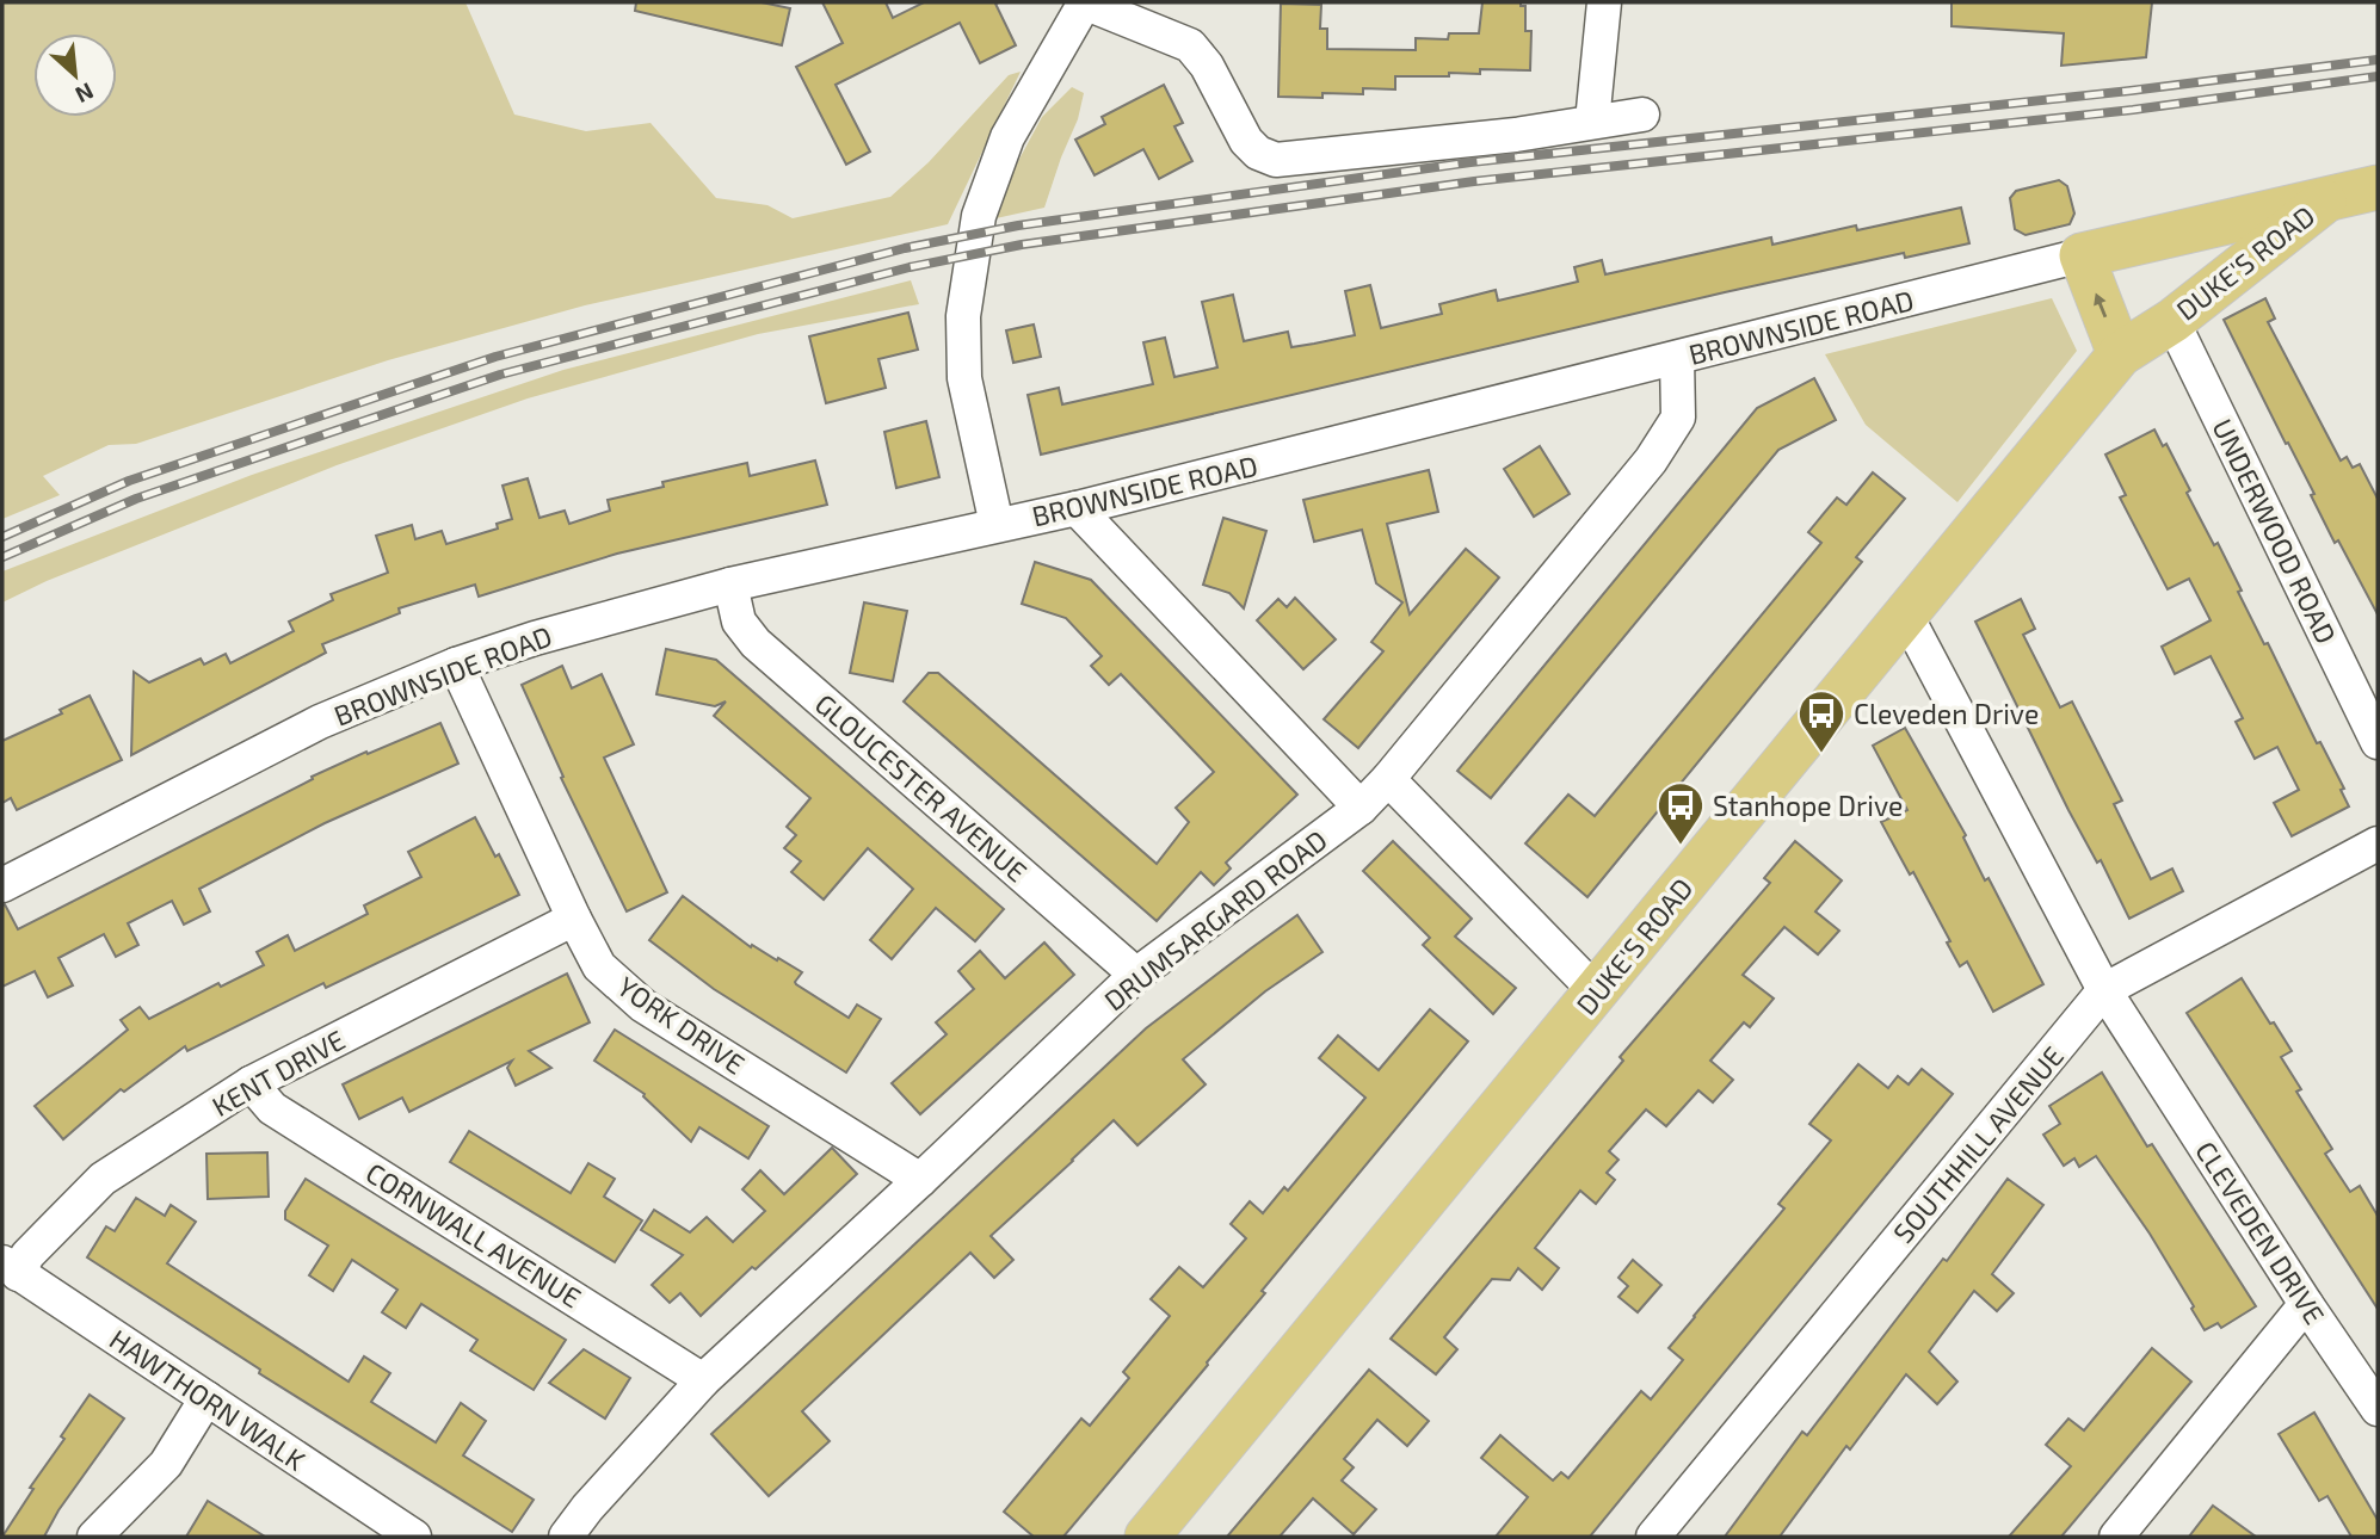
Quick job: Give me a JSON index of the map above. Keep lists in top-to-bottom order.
{
  "streets": {
    "main road": ["DUKE'S ROAD", "BROWNSIDE ROAD"],
    "street": [
      "UNDERWOOD ROAD",
      "GLOUCESTER AVENUE",
      "DRUMSARGARD ROAD",
      "YORK DRIVE",
      "KENT DRIVE",
      "SOUTHHILL AVENUE",
      "CLEVEDEN DRIVE",
      "CORNWALL AVENUE",
      "HAWTHORN WALK"
    ]
  },
  "crossings": [
    ["DUKE'S ROAD", "BROWNSIDE ROAD"],
    ["DUKE'S ROAD", "UNDERWOOD ROAD"],
    ["DUKE'S ROAD", "CLEVEDEN DRIVE"],
    ["BROWNSIDE ROAD", "GLOUCESTER AVENUE"],
    ["BROWNSIDE ROAD", "DRUMSARGARD ROAD"],
    ["BROWNSIDE ROAD", "YORK DRIVE"],
    ["GLOUCESTER AVENUE", "DRUMSARGARD ROAD"],
    ["DRUMSARGARD ROAD", "YORK DRIVE"],
    ["DRUMSARGARD ROAD", "CORNWALL AVENUE"],
    ["YORK DRIVE", "KENT DRIVE"],
    ["KENT DRIVE", "CORNWALL AVENUE"],
    ["KENT DRIVE", "HAWTHORN WALK"],
    ["SOUTHHILL AVENUE", "CLEVEDEN DRIVE"]
  ],
  "places": {
    "bus stop": ["Cleveden Drive", "Stanhope Drive"]
  },
  "north": "bottom right"
}
